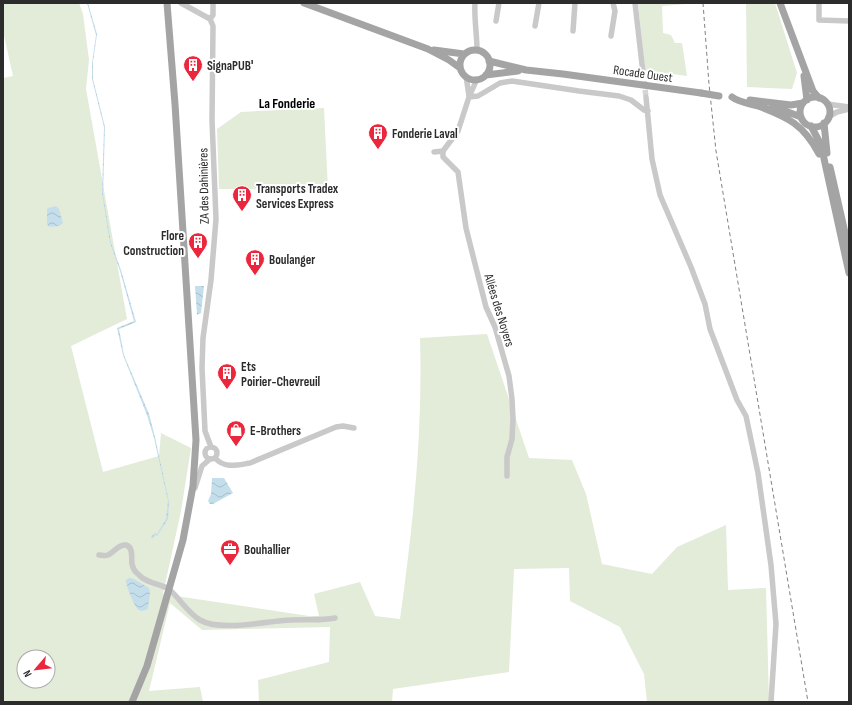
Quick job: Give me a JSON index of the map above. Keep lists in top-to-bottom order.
{
  "streets": {
    "main road": ["Rocade Ouest"],
    "street": ["ZA des Dahinières", "Allées des Noyers"]
  },
  "districts": ["La Fonderie"],
  "places": {
    "building": [
      "SignaPUB'",
      "Fonderie Laval",
      "Transports Tradex Services Express",
      "Flore Construction",
      "Boulanger",
      "Ets Poirier-Chevreuil"
    ],
    "shop": ["E-Brothers"],
    "office": ["Bouhallier"]
  },
  "north": "bottom left"
}
